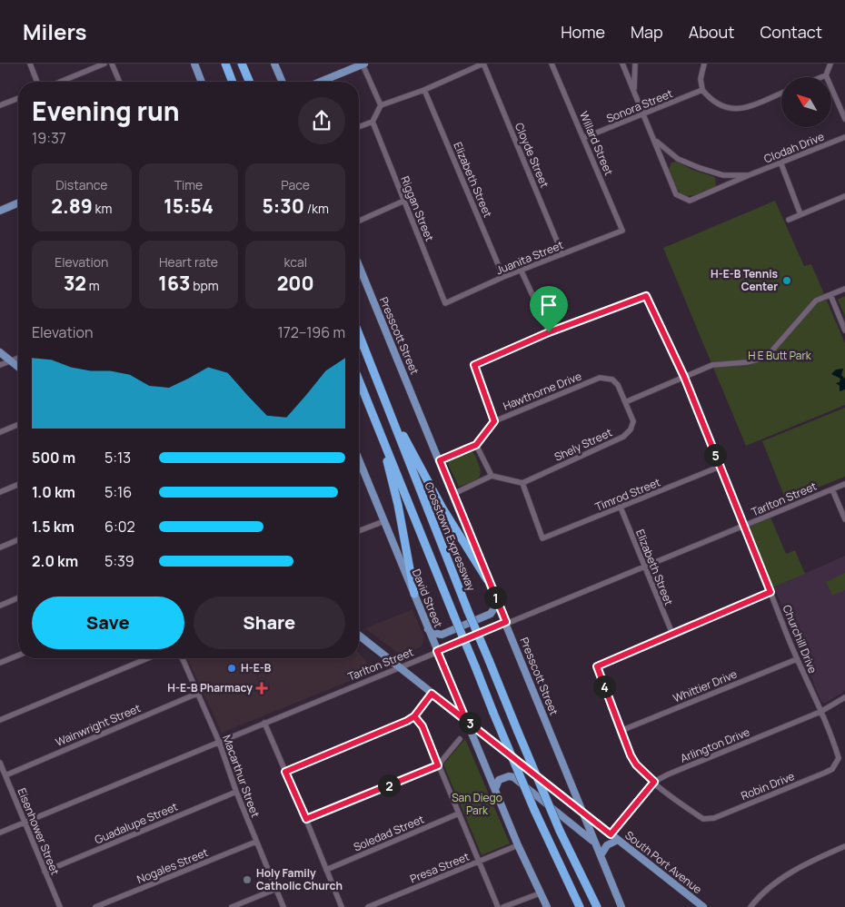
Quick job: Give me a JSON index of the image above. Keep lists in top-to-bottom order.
{
  "streets": {
    "highway": ["Crosstown Expressway"],
    "main road": ["Presscott Street", "David Street", "South Port Avenue"],
    "street": [
      "Sonora Street",
      "Willard Street",
      "Clodah Drive",
      "Cloyde Street",
      "Elizabeth Street",
      "Riggan Street",
      "Juanita Street",
      "Hawthorne Drive",
      "Shely Street",
      "Timrod Street",
      "Tarlton Street",
      "Churchill Drive",
      "Whittier Drive",
      "Wainwright Street",
      "Arlington Drive",
      "Macarthur Street",
      "Robin Drive",
      "Guadalupe Street",
      "Eisenhower Street",
      "Soledad Street",
      "Nogales Street",
      "Presa Street"
    ]
  },
  "crossings": [
    ["Sonora Street", "Willard Street"],
    ["Sonora Street", "Clodah Drive"],
    ["Willard Street", "Juanita Street"],
    ["Cloyde Street", "Juanita Street"],
    ["Elizabeth Street", "Juanita Street"],
    ["Elizabeth Street", "Timrod Street"],
    ["Elizabeth Street", "Tarlton Street"],
    ["Riggan Street", "Juanita Street"],
    ["Presscott Street", "Hawthorne Drive"],
    ["Presscott Street", "Tarlton Street"],
    ["Presscott Street", "South Port Avenue"],
    ["Hawthorne Drive", "Shely Street"],
    ["Shely Street", "Timrod Street"],
    ["Timrod Street", "Churchill Drive"],
    ["Tarlton Street", "David Street"],
    ["Tarlton Street", "Churchill Drive"],
    ["Tarlton Street", "Macarthur Street"],
    ["Tarlton Street", "Eisenhower Street"],
    ["Tarlton Street", "South Port Avenue"],
    ["David Street", "South Port Avenue"],
    ["David Street", "Presa Street"],
    ["Churchill Drive", "Whittier Drive"],
    ["Churchill Drive", "Arlington Drive"],
    ["Churchill Drive", "Robin Drive"],
    ["Wainwright Street", "Macarthur Street"],
    ["Wainwright Street", "Eisenhower Street"],
    ["Arlington Drive", "Robin Drive"],
    ["Arlington Drive", "South Port Avenue"],
    ["Macarthur Street", "Guadalupe Street"],
    ["Macarthur Street", "Nogales Street"],
    ["Guadalupe Street", "Eisenhower Street"]
  ],
  "parks": ["H E Butt Park", "San Diego Park"],
  "places": {
    "other": ["H-E-B Tennis Center", "H-E-B", "Holy Family Catholic Church"],
    "health": ["H-E-B Pharmacy"]
  },
  "north": "top left",
  "page": {
    "header": "Milers",
    "nav": [
      "Home",
      "Map",
      "About",
      "Contact"
    ],
    "heading": ["Evening run", "19:37"],
    "stats": [
      ["Distance", "2.89 km"],
      ["Time", "15:54"],
      ["Pace", "5:30 /km"],
      ["Elevation", "32 m"],
      ["Heart rate", "163 bpm"],
      ["kcal", "200"]
    ],
    "chart": ["Elevation", "172–196 m"],
    "list": [
      {
        "name": "500 m",
        "note": "5:13"
      },
      {
        "name": "1.0 km",
        "note": "5:16"
      },
      {
        "name": "1.5 km",
        "note": "6:02"
      },
      {
        "name": "2.0 km",
        "note": "5:39"
      }
    ],
    "pins": [
      "5",
      "1",
      "4",
      "3",
      "2"
    ],
    "buttons": ["Save", "Share"]
  }
}
